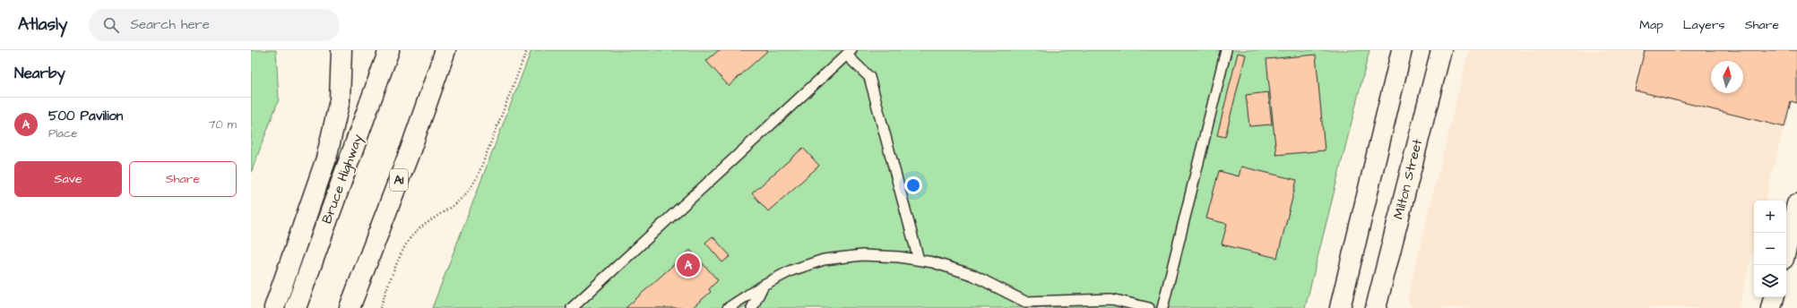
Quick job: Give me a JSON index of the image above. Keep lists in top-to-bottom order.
{
  "streets": {
    "main road": ["Bruce Highway", "Milton Street", "A1"]
  },
  "north": "top",
  "page": {
    "header": "Atlasly",
    "search": "Search here",
    "nav": ["Map", "Layers", "Share"],
    "heading": "Nearby",
    "list": [
      {
        "mark": "A",
        "name": "500 Pavilion",
        "note": "Place",
        "value": "70 m"
      }
    ],
    "buttons": ["Save", "Share"],
    "map_buttons": ["+", "−"],
    "pins": "A"
  }
}
